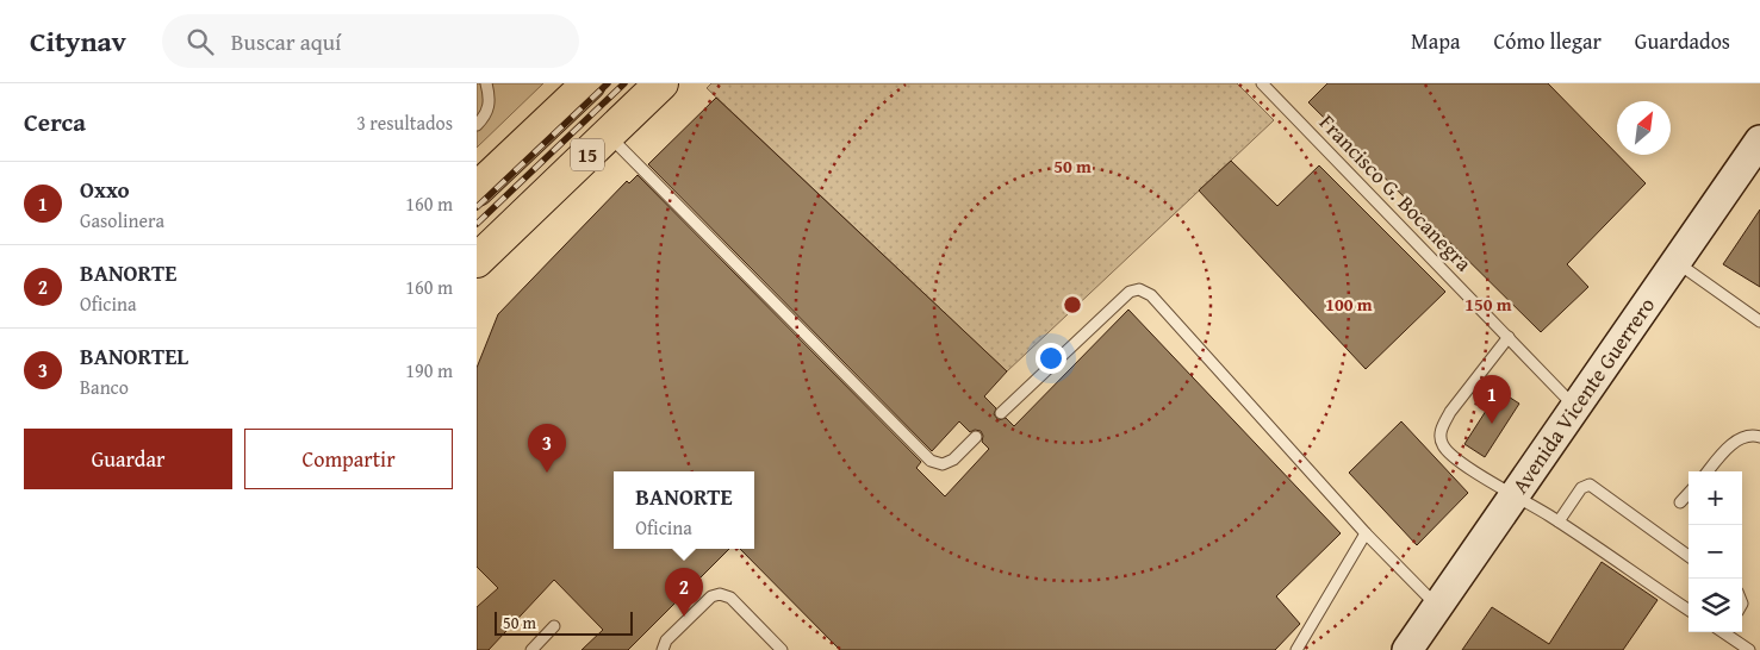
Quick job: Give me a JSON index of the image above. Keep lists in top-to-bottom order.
{
  "streets": {
    "highway": ["15"],
    "main road": ["Avenida Vicente Guerrero"],
    "lane": ["Francisco G. Bocanegra"]
  },
  "crossings": [
    ["Francisco G. Bocanegra", "Avenida Vicente Guerrero"]
  ],
  "scale_bar": "50 m",
  "north": "top right",
  "page": {
    "header": "Citynav",
    "search": "Buscar aquí",
    "nav": ["Mapa", "Cómo llegar", "Guardados"],
    "heading": ["Cerca", "3 resultados"],
    "list": [
      {
        "mark": "1",
        "name": "Oxxo",
        "note": "Gasolinera",
        "value": "160 m"
      },
      {
        "mark": "2",
        "name": "BANORTE",
        "note": "Oficina",
        "value": "160 m"
      },
      {
        "mark": "3",
        "name": "BANORTEL",
        "note": "Banco",
        "value": "190 m"
      }
    ],
    "pins": ["1", "3", "2"],
    "buttons": ["Guardar", "Compartir"],
    "map_buttons": ["+", "−"],
    "popup": ["BANORTE", "Oficina"],
    "scale": "50 m"
  },
  "rings": ["50 m", "100 m", "150 m"]
}
